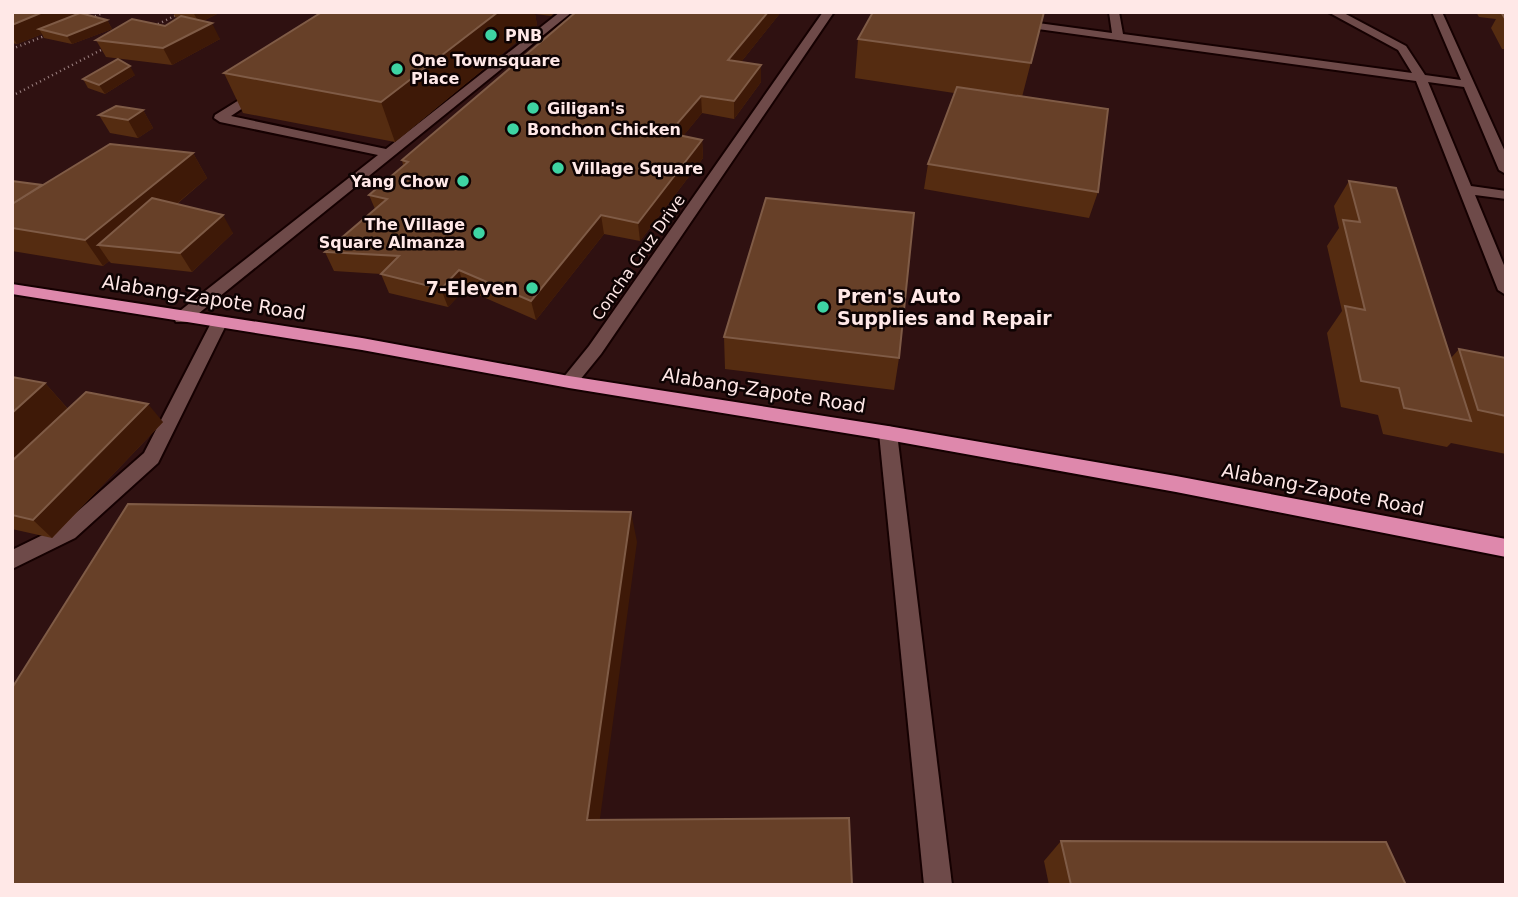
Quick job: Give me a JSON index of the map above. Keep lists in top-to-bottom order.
{
  "streets": {
    "highway": ["Alabang-Zapote Road"],
    "street": ["Concha Cruz Drive"]
  },
  "crossings": [
    ["Concha Cruz Drive", "Alabang-Zapote Road"]
  ],
  "places": [
    "PNB",
    "One Townsquare Place",
    "Giligan's",
    "Bonchon Chicken",
    "Village Square",
    "Yang Chow",
    "The Village Square Almanza",
    "7-Eleven",
    "Pren's Auto Supplies and Repair"
  ]
}
